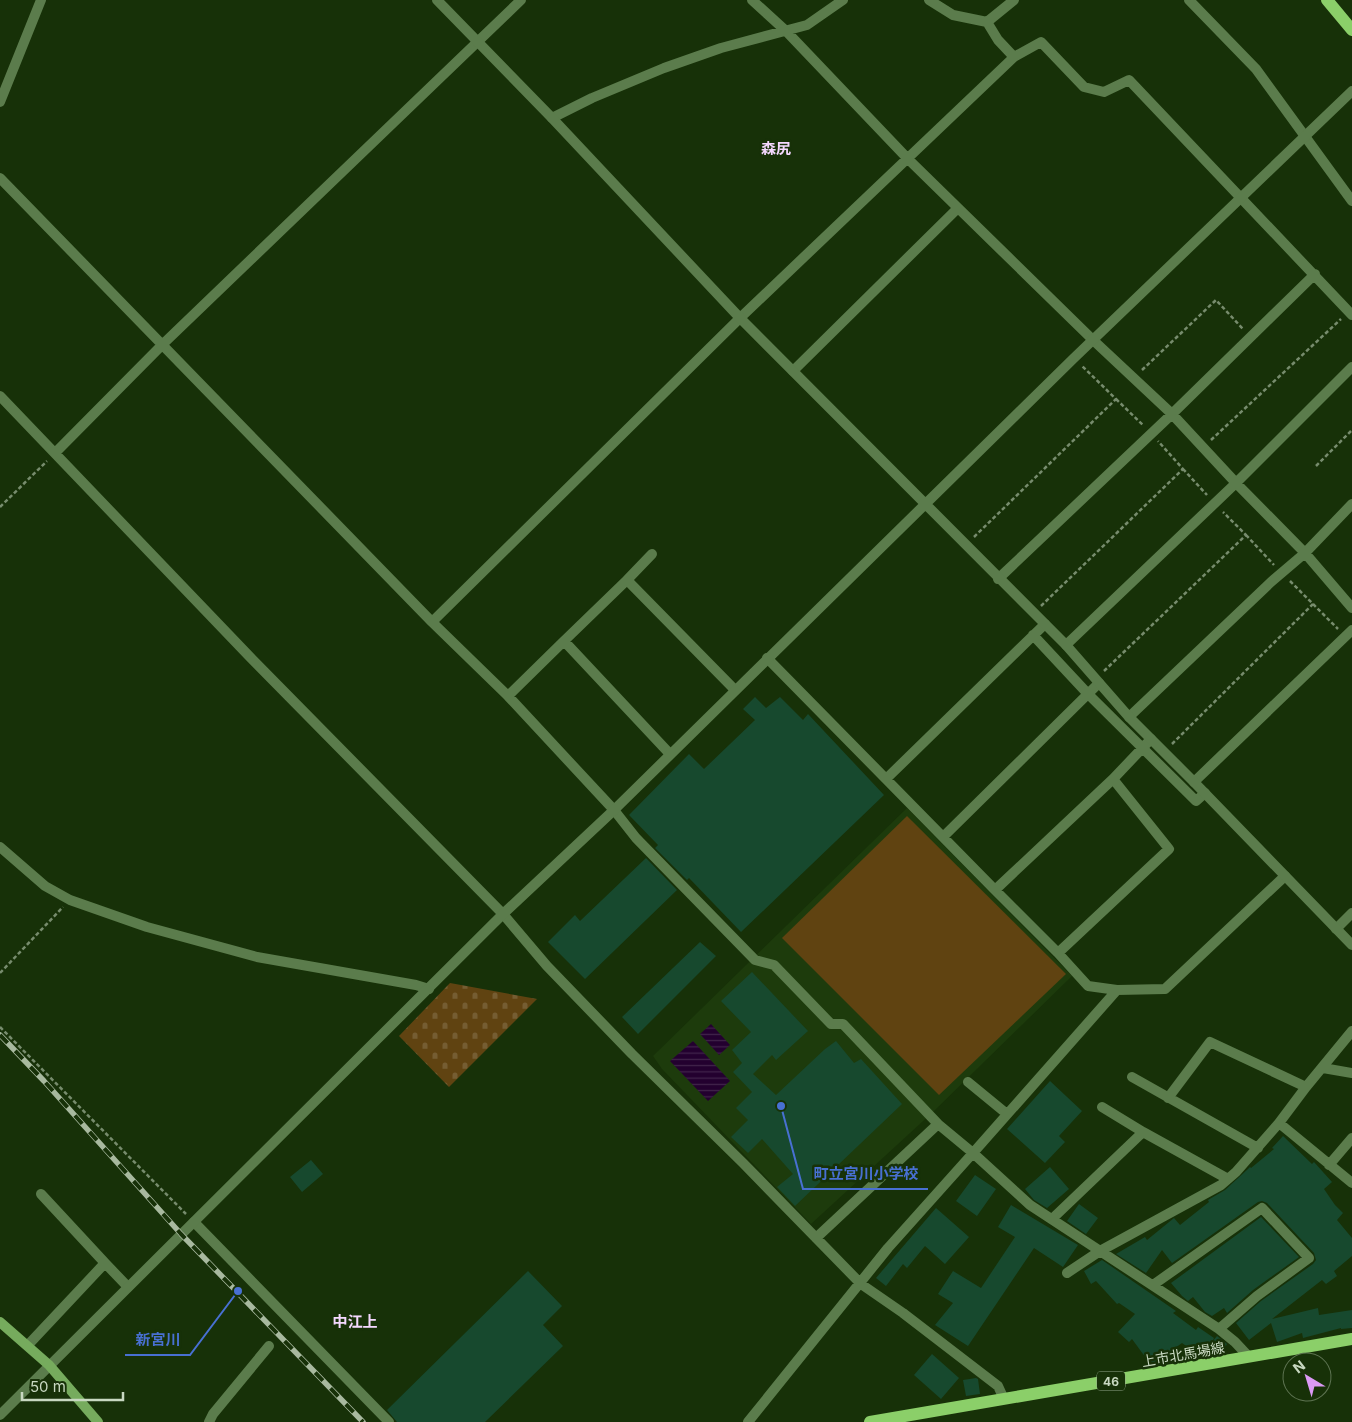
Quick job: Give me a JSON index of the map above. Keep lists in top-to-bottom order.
{
  "streets": {
    "main road": ["上市北馬場線", "46"]
  },
  "districts": ["森尻", "中江上"],
  "places": ["町立宮川小学校", "新宮川"],
  "scale_bar": "50 m",
  "north": "top left"
}
